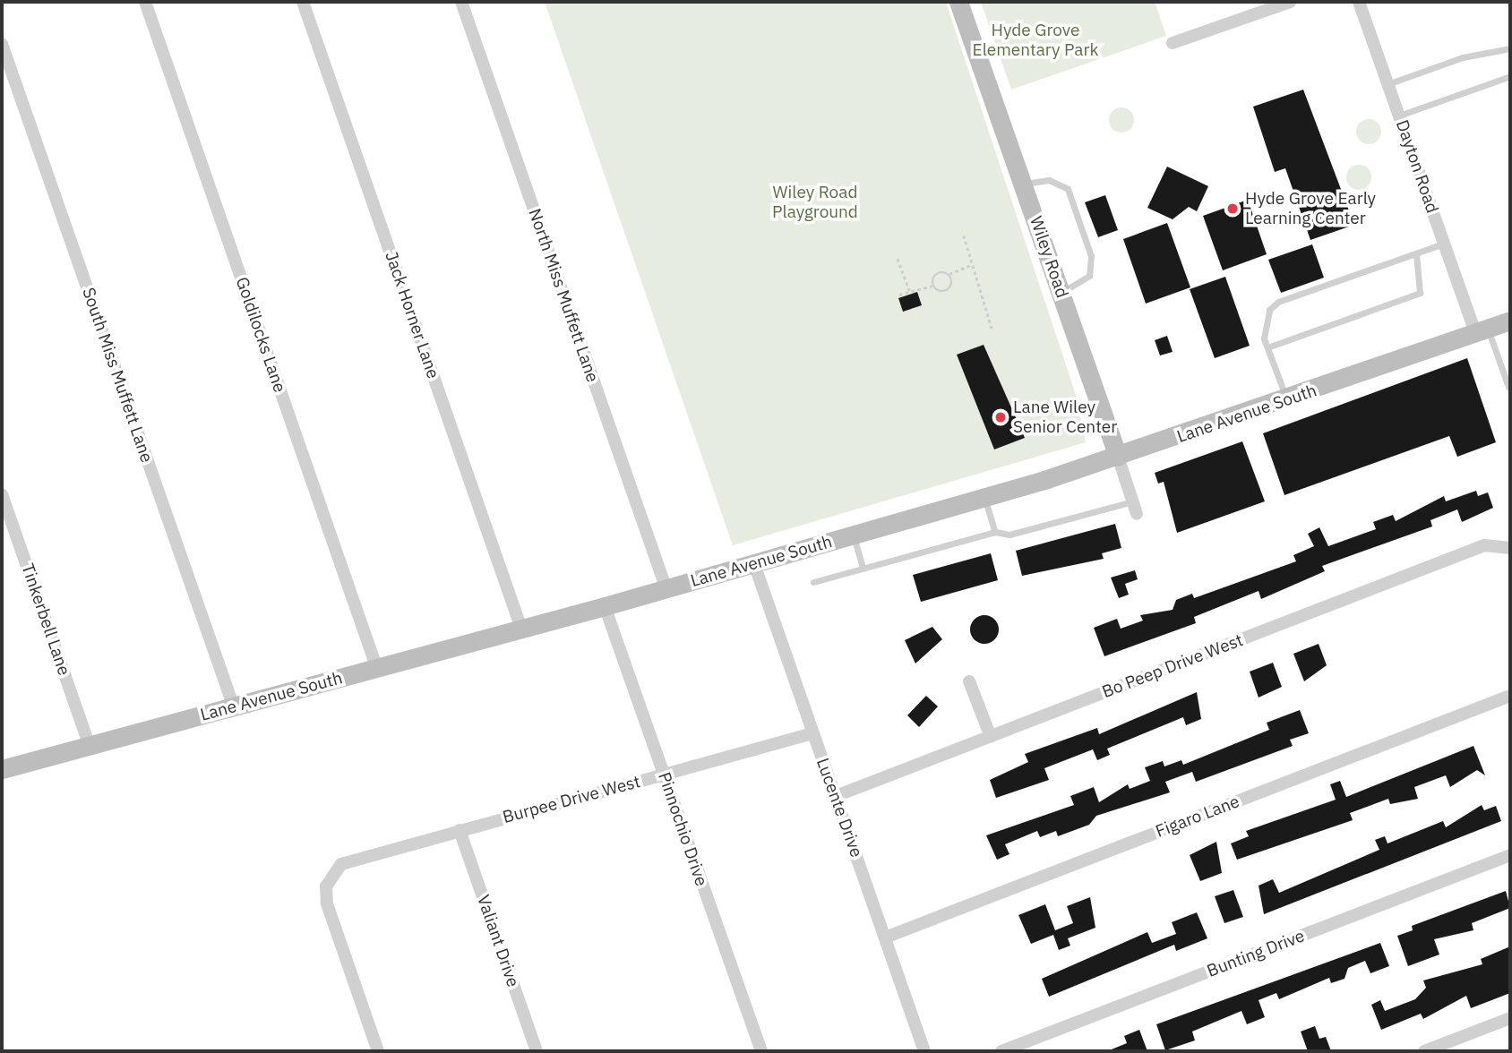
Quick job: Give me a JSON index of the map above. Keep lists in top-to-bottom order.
{
  "streets": {
    "main road": ["Wiley Road", "Lane Avenue South"],
    "street": [
      "Dayton Road",
      "North Miss Muffett Lane",
      "Jack Horner Lane",
      "Goldilocks Lane",
      "South Miss Muffett Lane",
      "Tinkerbell Lane",
      "Bo Peep Drive West",
      "Burpee Drive West",
      "Lucente Drive",
      "Figaro Lane",
      "Pinnochio Drive",
      "Valiant Drive",
      "Bunting Drive"
    ]
  },
  "crossings": [
    ["Dayton Road", "Lane Avenue South"],
    ["Wiley Road", "Lane Avenue South"],
    ["North Miss Muffett Lane", "Lane Avenue South"],
    ["Jack Horner Lane", "Lane Avenue South"],
    ["Goldilocks Lane", "Lane Avenue South"],
    ["South Miss Muffett Lane", "Lane Avenue South"],
    ["Lane Avenue South", "Tinkerbell Lane"],
    ["Lane Avenue South", "Lucente Drive"],
    ["Lane Avenue South", "Pinnochio Drive"],
    ["Bo Peep Drive West", "Lucente Drive"],
    ["Burpee Drive West", "Lucente Drive"],
    ["Burpee Drive West", "Pinnochio Drive"],
    ["Burpee Drive West", "Valiant Drive"],
    ["Lucente Drive", "Figaro Lane"]
  ],
  "parks": ["Hyde Grove Elementary Park", "Wiley Road Playground"],
  "places": ["Hyde Grove Early Learning Center", "Lane Wiley Senior Center"]
}
